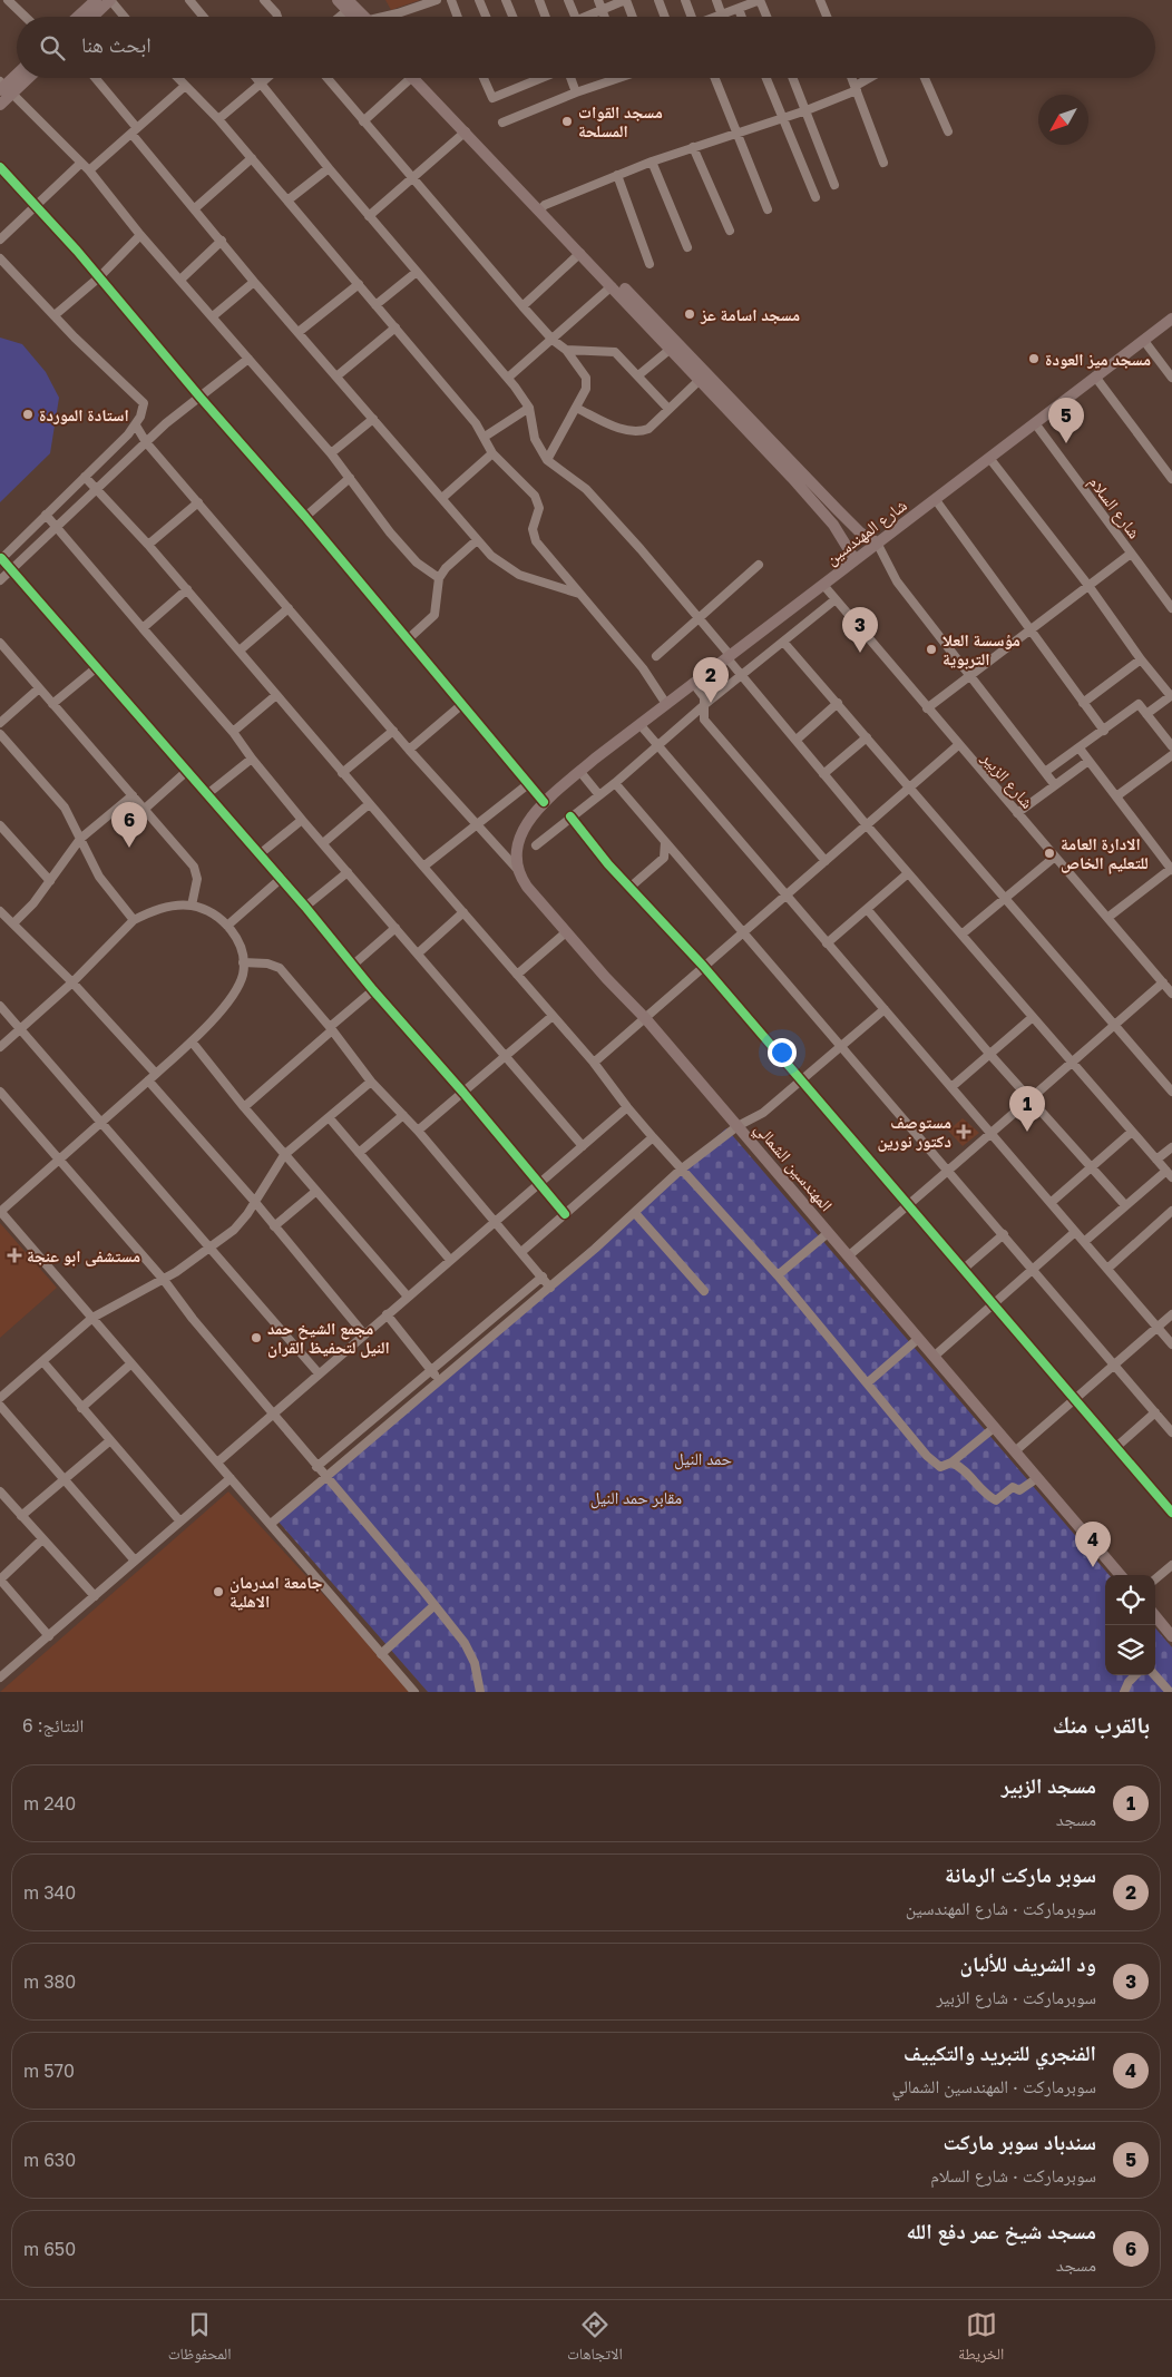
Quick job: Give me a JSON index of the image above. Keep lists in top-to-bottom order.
{
  "streets": {
    "main road": ["شارع المهندسين", "المهندسين الشمالي"],
    "street": ["شارع السلام", "شارع الزبير"]
  },
  "crossings": [
    ["شارع السلام", "شارع المهندسين"],
    ["شارع المهندسين", "شارع الزبير"]
  ],
  "parks": ["حمد النيل", "مقابر حمد النيل"],
  "places": {
    "other": [
      "مسجد القوات المسلحة",
      "مسجد اسامة عز",
      "مسجد ميز العودة",
      "استادة الموردة",
      "مؤسسة العلا التربوية",
      "الادارة العامة للتعليم الخاص",
      "مجمع الشيخ حمد النيل لتحفيظ القران",
      "جامعة امدرمان الاهلية"
    ],
    "health": ["مستوصف دكتور نورين", "مستشفى ابو عنجة"]
  },
  "north": "bottom left",
  "page": {
    "search": "ابحث هنا",
    "pins": [
      "5",
      "3",
      "2",
      "6",
      "1",
      "4"
    ],
    "heading": ["بالقرب منك", "النتائج: 6"],
    "list": [
      {
        "mark": "1",
        "name": "مسجد الزبير",
        "note": "مسجد",
        "value": "240 m"
      },
      {
        "mark": "2",
        "name": "سوبر ماركت الرمانة",
        "note": "سوبرماركت · شارع المهندسين",
        "value": "340 m"
      },
      {
        "mark": "3",
        "name": "ود الشريف للألبان",
        "note": "سوبرماركت · شارع الزبير",
        "value": "380 m"
      },
      {
        "mark": "4",
        "name": "الفنجري للتبريد والتكييف",
        "note": "سوبرماركت · المهندسين الشمالي",
        "value": "570 m"
      },
      {
        "mark": "5",
        "name": "سندباد سوبر ماركت",
        "note": "سوبرماركت · شارع السلام",
        "value": "630 m"
      },
      {
        "mark": "6",
        "name": "مسجد شيخ عمر دفع الله",
        "note": "مسجد",
        "value": "650 m"
      }
    ],
    "nav": ["الخريطة", "الاتجاهات", "المحفوظات"]
  }
}
